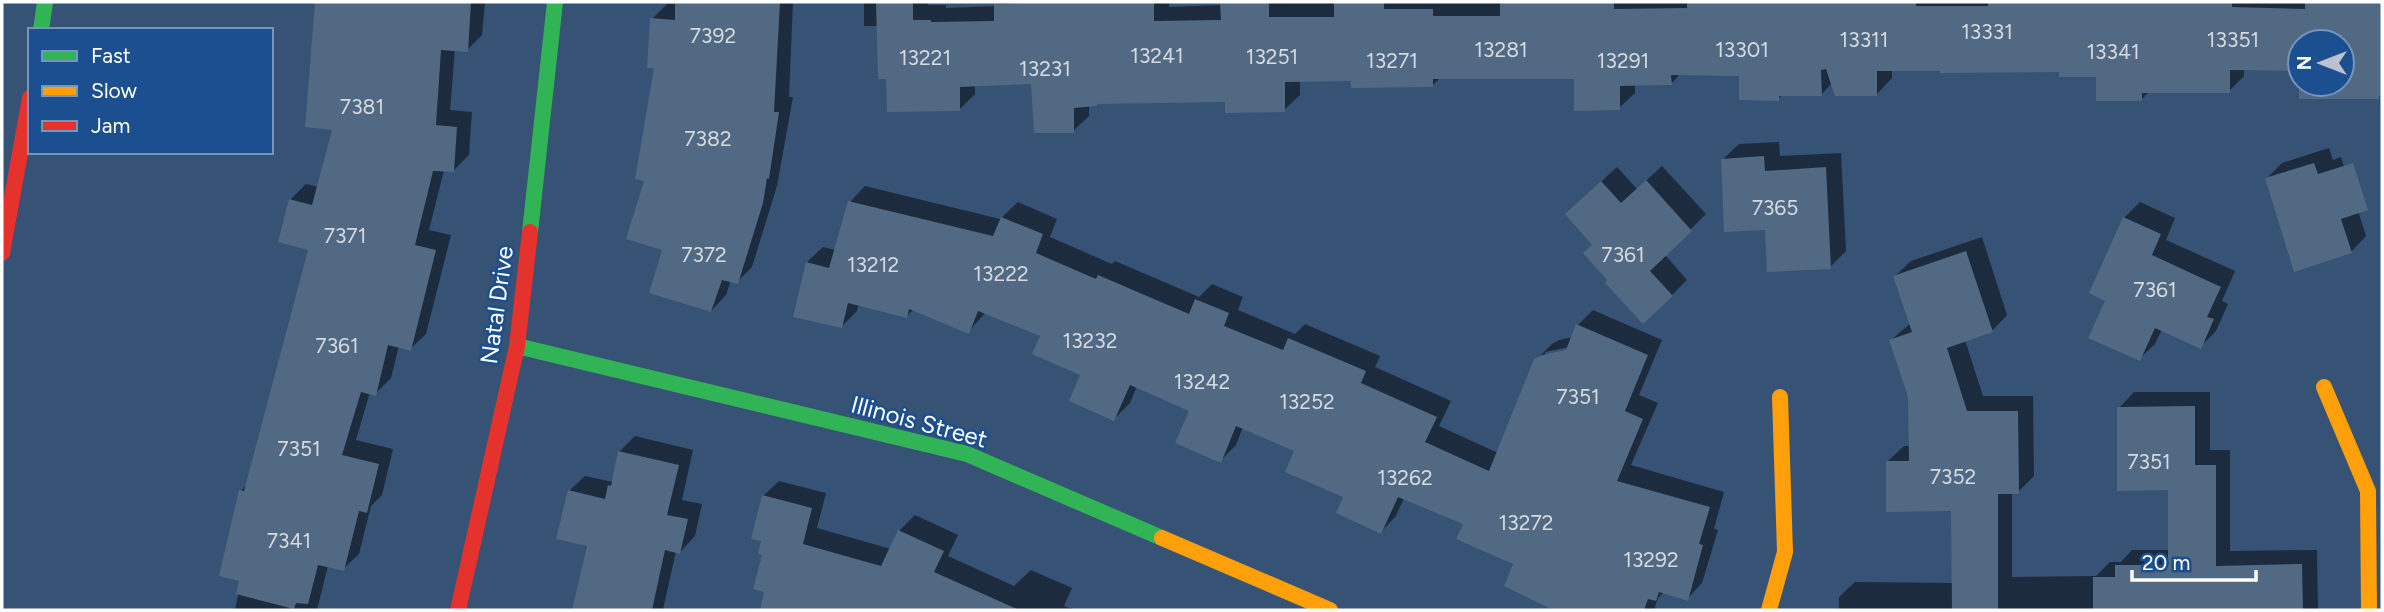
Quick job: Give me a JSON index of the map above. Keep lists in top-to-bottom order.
{
  "streets": {
    "main road": ["Natal Drive", "Illinois Street"]
  },
  "crossings": [
    ["Natal Drive", "Illinois Street"]
  ],
  "house_numbers": [
    "13331",
    "7392",
    "13311",
    "13351",
    "13281",
    "13301",
    "13341",
    "13241",
    "13251",
    "13221",
    "13271",
    "13291",
    "13231",
    "7381",
    "7382",
    "7365",
    "7371",
    "7372",
    "7361",
    "13212",
    "13222",
    "7361",
    "13232",
    "7361",
    "13242",
    "7351",
    "13252",
    "7351",
    "7351",
    "7352",
    "13262",
    "13272",
    "7341",
    "13292"
  ],
  "legend": ["Fast", "Slow", "Jam"],
  "scale_bar": "20 m",
  "north": "left"
}
